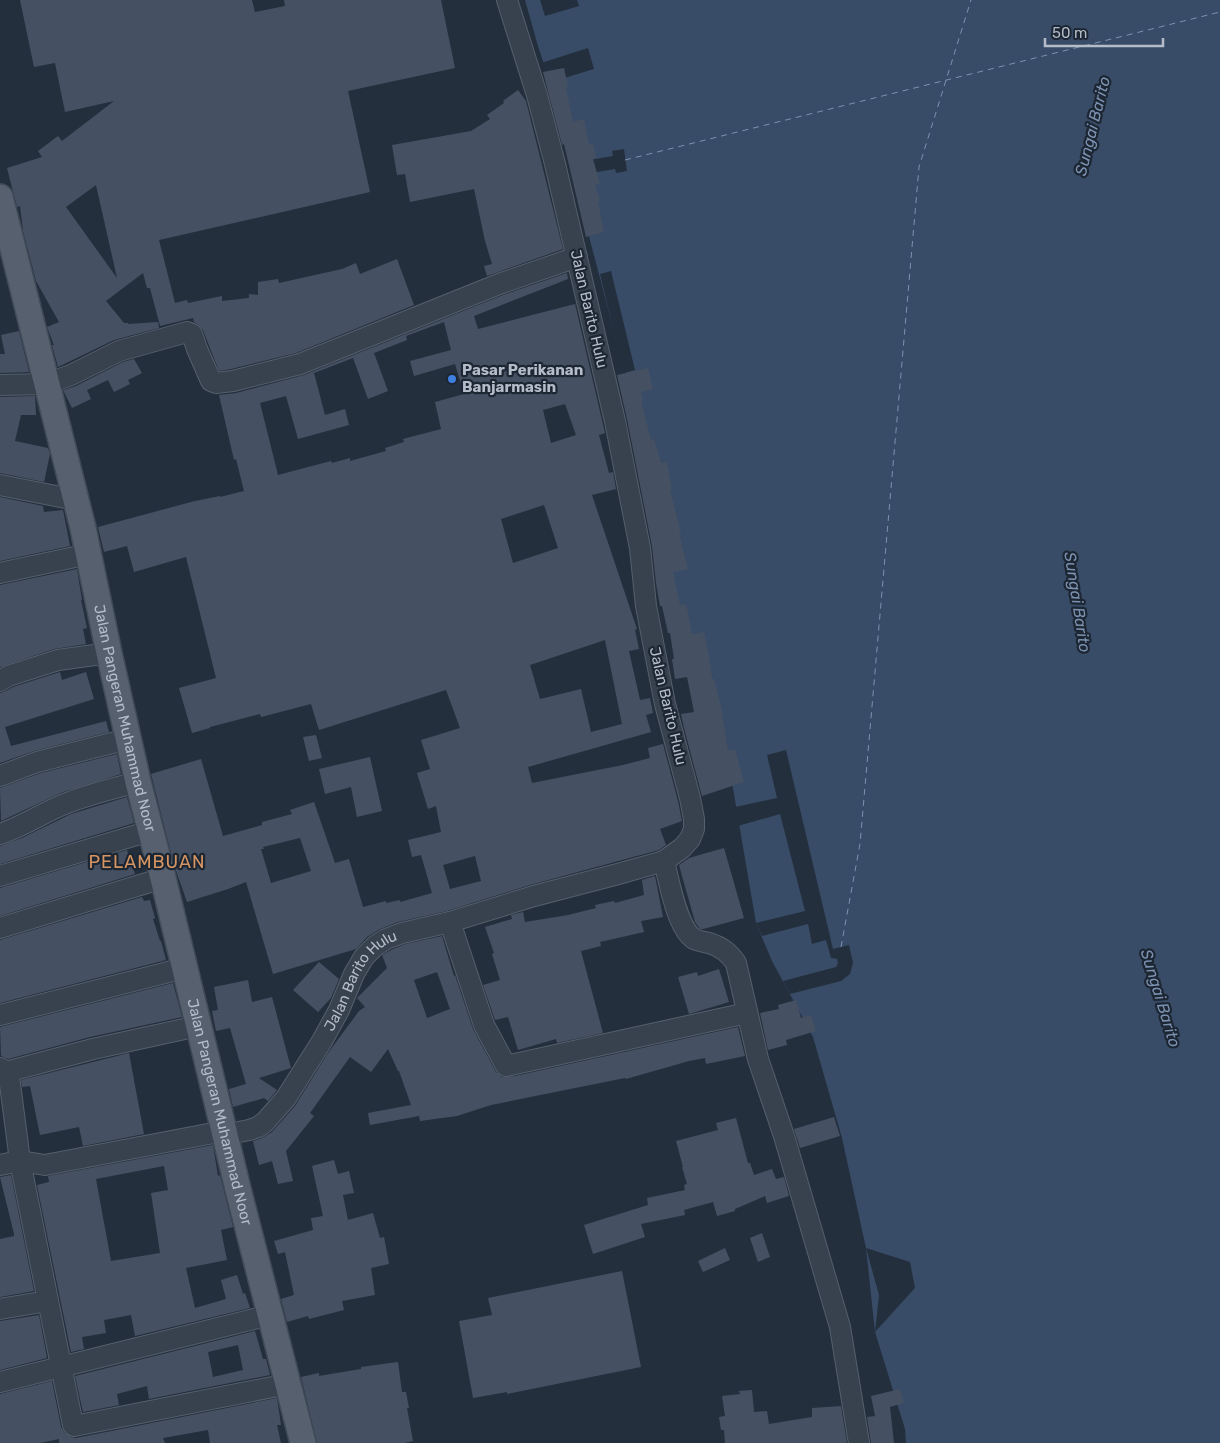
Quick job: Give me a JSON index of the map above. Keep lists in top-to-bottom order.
{
  "streets": {
    "main road": ["Jalan Pangeran Muhammad Noor"],
    "street": ["Jalan Barito Hulu"]
  },
  "crossings": [
    ["Jalan Barito Hulu", "Jalan Pangeran Muhammad Noor"]
  ],
  "districts": ["PELAMBUAN"],
  "water": ["Sungai Barito"],
  "places": ["Pasar Perikanan Banjarmasin"],
  "scale_bar": "50 m"
}
